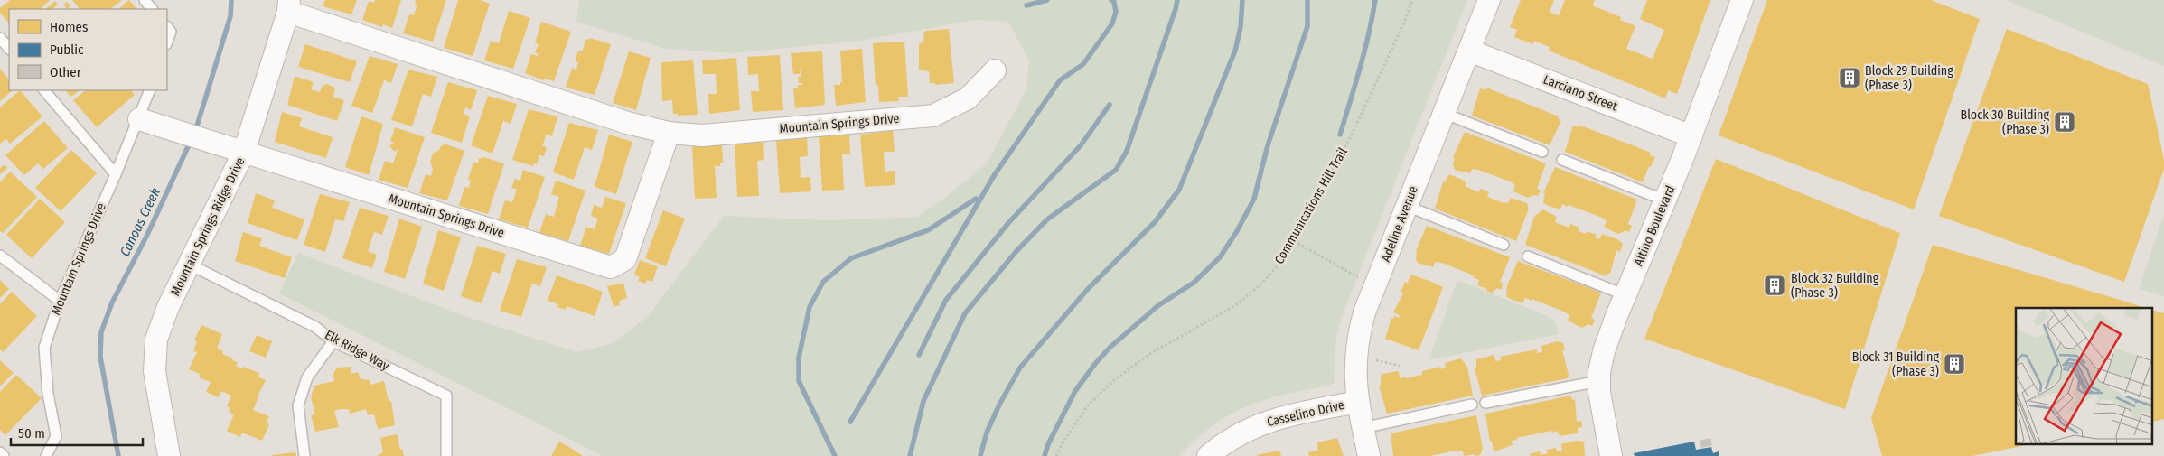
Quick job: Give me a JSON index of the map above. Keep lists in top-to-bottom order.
{
  "streets": {
    "street": [
      "Larciano Street",
      "Mountain Springs Drive",
      "Adeline Avenue",
      "Altino Boulevard",
      "Mountain Springs Ridge Drive",
      "Casselino Drive"
    ],
    "lane": ["Elk Ridge Way"],
    "path": ["Communications Hill Trail"]
  },
  "crossings": [
    ["Larciano Street", "Adeline Avenue"],
    ["Larciano Street", "Altino Boulevard"],
    ["Mountain Springs Drive", "Mountain Springs Ridge Drive"],
    ["Adeline Avenue", "Casselino Drive"],
    ["Mountain Springs Ridge Drive", "Elk Ridge Way"]
  ],
  "water": ["Canoas Creek"],
  "places": {
    "building": [
      "Block 29 Building (Phase 3)",
      "Block 30 Building (Phase 3)",
      "Block 32 Building (Phase 3)",
      "Block 31 Building (Phase 3)"
    ]
  },
  "legend": ["Homes", "Public", "Other"],
  "scale_bar": "50 m"
}
